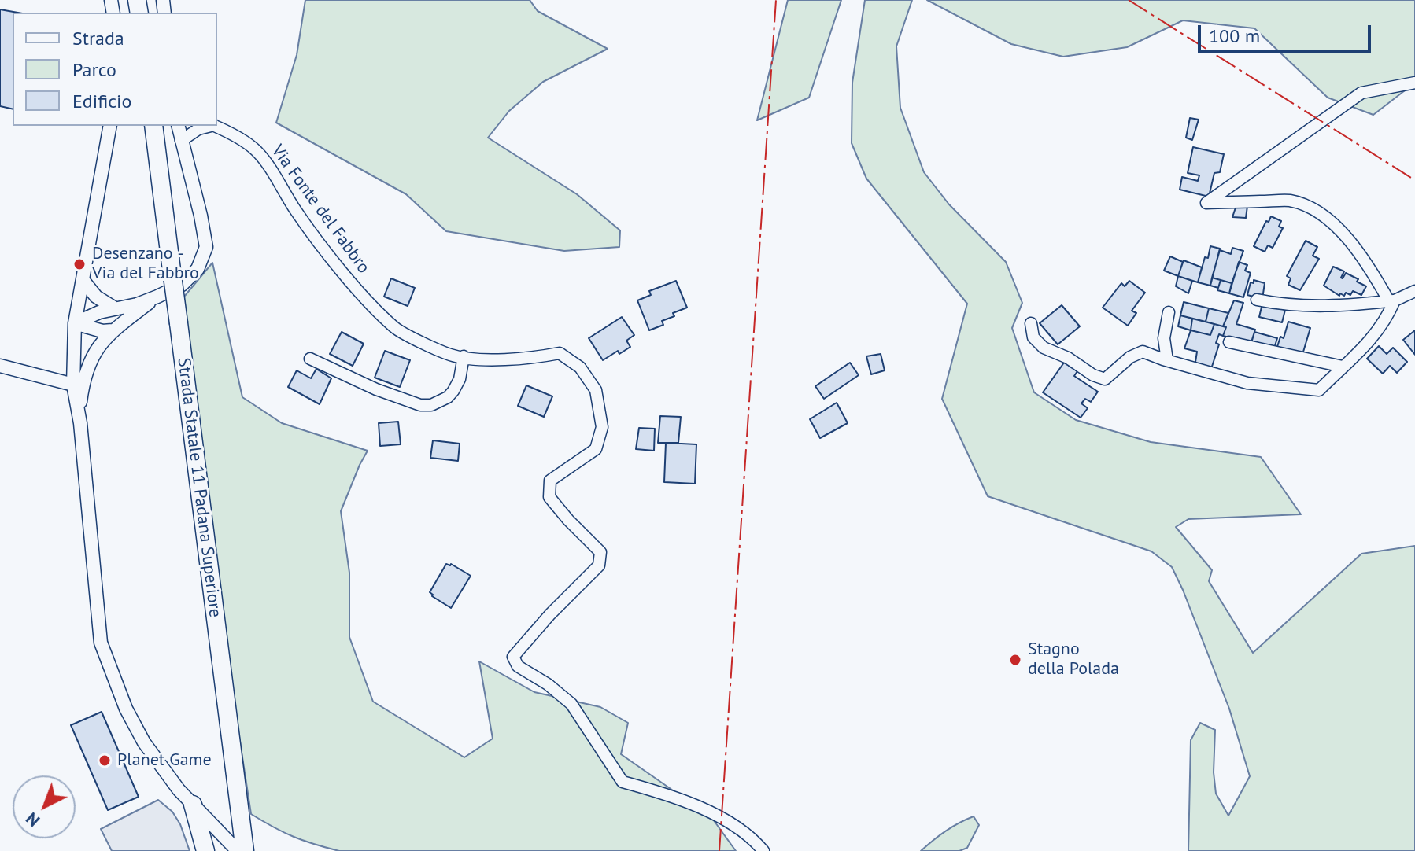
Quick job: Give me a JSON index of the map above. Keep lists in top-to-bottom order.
{
  "streets": {
    "highway": ["Strada Statale 11 Padana Superiore"],
    "street": ["Via Fonte del Fabbro"]
  },
  "places": ["Desenzano - Via del Fabbro", "Stagno della Polada", "Planet Game"],
  "legend": ["Strada", "Parco", "Edificio"],
  "scale_bar": "100 m",
  "north": "bottom left"
}
